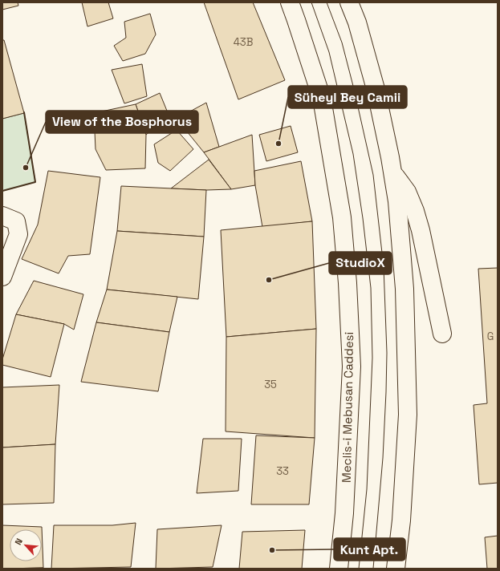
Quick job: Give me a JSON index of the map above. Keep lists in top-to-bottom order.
{
  "streets": {
    "main road": ["Meclis-i Mebusan Caddesi"]
  },
  "places": [
    "Süheyl Bey Camii",
    "View of the Bosphorus",
    "StudioX",
    "Kunt Apt."
  ],
  "house_numbers": [
    "43B",
    "G",
    "35",
    "33"
  ],
  "north": "top left"
}
